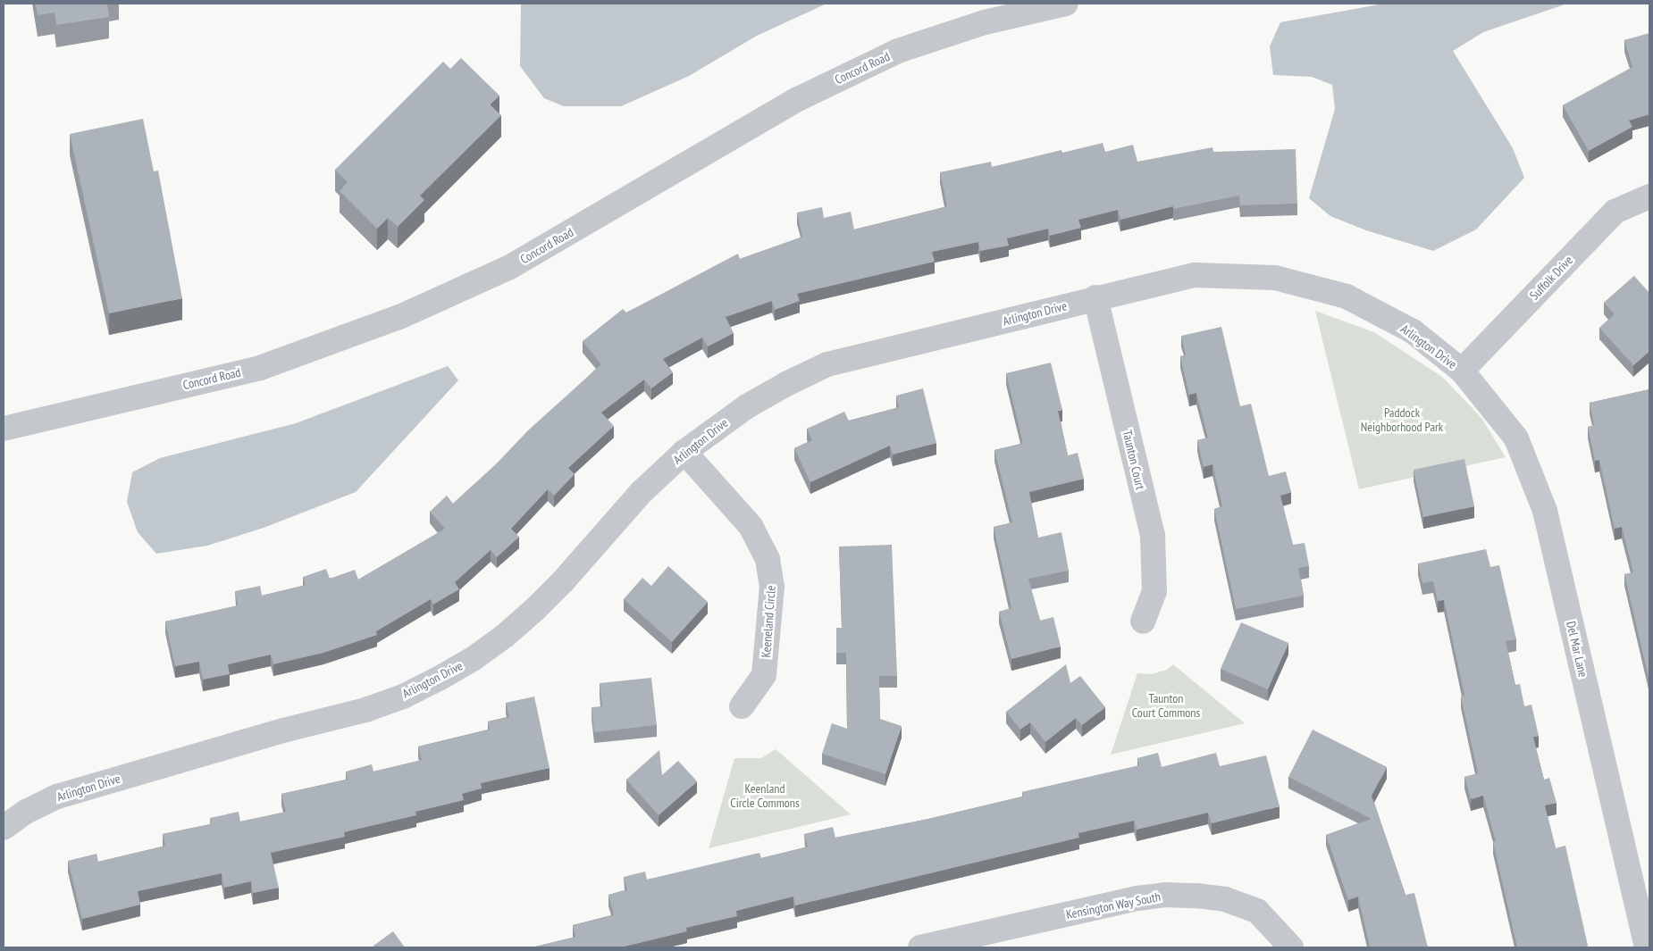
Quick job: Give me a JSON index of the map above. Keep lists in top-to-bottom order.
{
  "streets": {
    "street": [
      "Concord Road",
      "Suffolk Drive",
      "Arlington Drive",
      "Taunton Court",
      "Keeneland Circle",
      "Del Mar Lane",
      "Kensington Way South"
    ]
  },
  "crossings": [
    ["Suffolk Drive", "Arlington Drive"],
    ["Suffolk Drive", "Del Mar Lane"],
    ["Arlington Drive", "Taunton Court"],
    ["Arlington Drive", "Keeneland Circle"],
    ["Arlington Drive", "Del Mar Lane"]
  ],
  "parks": ["Paddock Neighborhood Park", "Taunton Court Commons", "Keenland Circle Commons"]
}
